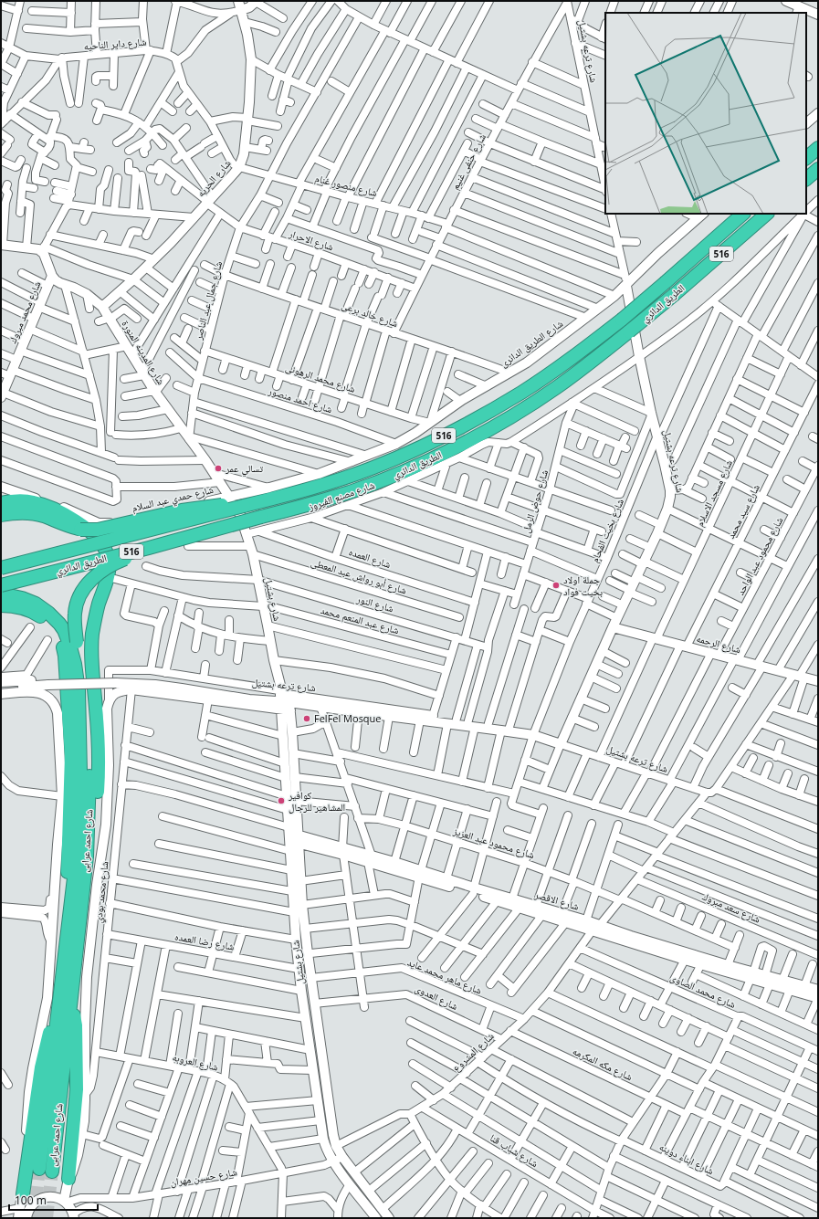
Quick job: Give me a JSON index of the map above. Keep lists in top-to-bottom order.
{
  "streets": {
    "highway": ["516", "الطريق الدائري", "شارع احمد عرابى"],
    "street": [
      "شارع داير الناحيه",
      "شارع ترعه بشتيل",
      "شارع حنفى غنيم",
      "شارع الحريه",
      "شارع منصور غنام",
      "شارع الاحرار",
      "شارع جمال عبد الناصر",
      "شارع محمد مبروك",
      "شارع خالد برعى",
      "شارع الطريق الدائرى",
      "شارع المدينه المنورة",
      "شارع محمد الرهونى",
      "شارع احمد منصور",
      "شارع مسجد الاسلام",
      "شارع مصنع الفيروز",
      "شارع حمدي عبد السلام",
      "شارع حوض الرمل",
      "شارع سيد محمد",
      "شارع بخيت الفحام",
      "شارع محمود عبد الواحد",
      "شارع العمده",
      "شارع أبو رواش عبد المعطى",
      "شارع بشتيل",
      "شارع النور",
      "شارع عبد المنعم محمد",
      "شارع الرحمه",
      "شارع محمود عبد العزيز",
      "شارع محمد بودي",
      "شارع الاقصر",
      "شارع سعد مبروك",
      "شارع رضا العمده",
      "شارع ماهر محمد عايد",
      "شارع محمد الصاوى",
      "شارع العدوى",
      "شارع المشروع",
      "شارع العروبه",
      "شارع مكه المكرمه",
      "شارع شباب قنا",
      "شارع ابناء دوينه",
      "شارع حسين مهران"
    ]
  },
  "crossings": [
    ["شارع ترعه بشتيل", "شارع حنفى غنيم"],
    ["شارع ترعه بشتيل", "شارع الطريق الدائرى"],
    ["شارع ترعه بشتيل", "شارع مسجد الاسلام"],
    ["شارع ترعه بشتيل", "شارع سيد محمد"],
    ["شارع ترعه بشتيل", "شارع بخيت الفحام"],
    ["شارع ترعه بشتيل", "شارع محمود عبد الواحد"],
    ["شارع ترعه بشتيل", "شارع بشتيل"],
    ["شارع ترعه بشتيل", "شارع الرحمه"],
    ["شارع حنفى غنيم", "شارع منصور غنام"],
    ["شارع حنفى غنيم", "شارع الاحرار"],
    ["شارع حنفى غنيم", "شارع خالد برعى"],
    ["شارع حنفى غنيم", "شارع محمد الرهونى"],
    ["شارع الحريه", "شارع منصور غنام"],
    ["شارع الحريه", "شارع الاحرار"],
    ["شارع الحريه", "شارع المدينه المنورة"],
    ["شارع منصور غنام", "شارع جمال عبد الناصر"],
    ["شارع منصور غنام", "شارع الطريق الدائرى"],
    ["شارع الاحرار", "شارع جمال عبد الناصر"],
    ["شارع جمال عبد الناصر", "شارع خالد برعى"],
    ["شارع جمال عبد الناصر", "شارع المدينه المنورة"],
    ["شارع جمال عبد الناصر", "شارع محمد الرهونى"],
    ["شارع جمال عبد الناصر", "شارع احمد منصور"],
    ["الطريق الدائري", "شارع المدينه المنورة"],
    ["الطريق الدائري", "شارع بشتيل"],
    ["الطريق الدائري", "شارع احمد عرابى"],
    ["شارع محمد مبروك", "شارع المدينه المنورة"],
    ["شارع خالد برعى", "شارع الطريق الدائرى"],
    ["شارع الطريق الدائرى", "شارع محمد الرهونى"],
    ["شارع الطريق الدائرى", "شارع احمد منصور"],
    ["شارع الطريق الدائرى", "شارع حمدي عبد السلام"],
    ["شارع المدينه المنورة", "شارع حمدي عبد السلام"],
    ["شارع المدينه المنورة", "شارع بشتيل"],
    ["شارع مسجد الاسلام", "شارع الرحمه"],
    ["شارع مصنع الفيروز", "شارع العمده"],
    ["شارع مصنع الفيروز", "شارع بشتيل"],
    ["شارع سيد محمد", "شارع الرحمه"],
    ["شارع محمود عبد الواحد", "شارع الرحمه"],
    ["شارع أبو رواش عبد المعطى", "شارع بشتيل"],
    ["شارع بشتيل", "شارع النور"],
    ["شارع بشتيل", "شارع عبد المنعم محمد"],
    ["شارع بشتيل", "شارع الاقصر"],
    ["شارع بشتيل", "شارع رضا العمده"],
    ["شارع بشتيل", "شارع ماهر محمد عايد"],
    ["شارع بشتيل", "شارع العدوى"],
    ["شارع بشتيل", "شارع المشروع"],
    ["شارع بشتيل", "شارع حسين مهران"],
    ["شارع محمد بودي", "شارع رضا العمده"],
    ["شارع محمد بودي", "شارع العروبه"],
    ["شارع الاقصر", "شارع المشروع"],
    ["شارع ماهر محمد عايد", "شارع المشروع"],
    ["شارع محمد الصاوى", "شارع المشروع"],
    ["شارع العدوى", "شارع المشروع"],
    ["شارع المشروع", "شارع مكه المكرمه"],
    ["شارع المشروع", "شارع شباب قنا"],
    ["شارع المشروع", "شارع ابناء دوينه"]
  ],
  "places": [
    "تسالي عمر",
    "جملة اولاد بخيت فواد",
    "FelFel Mosque",
    "كوافير المشاهير للرجال"
  ],
  "scale_bar": "100 m"
}
